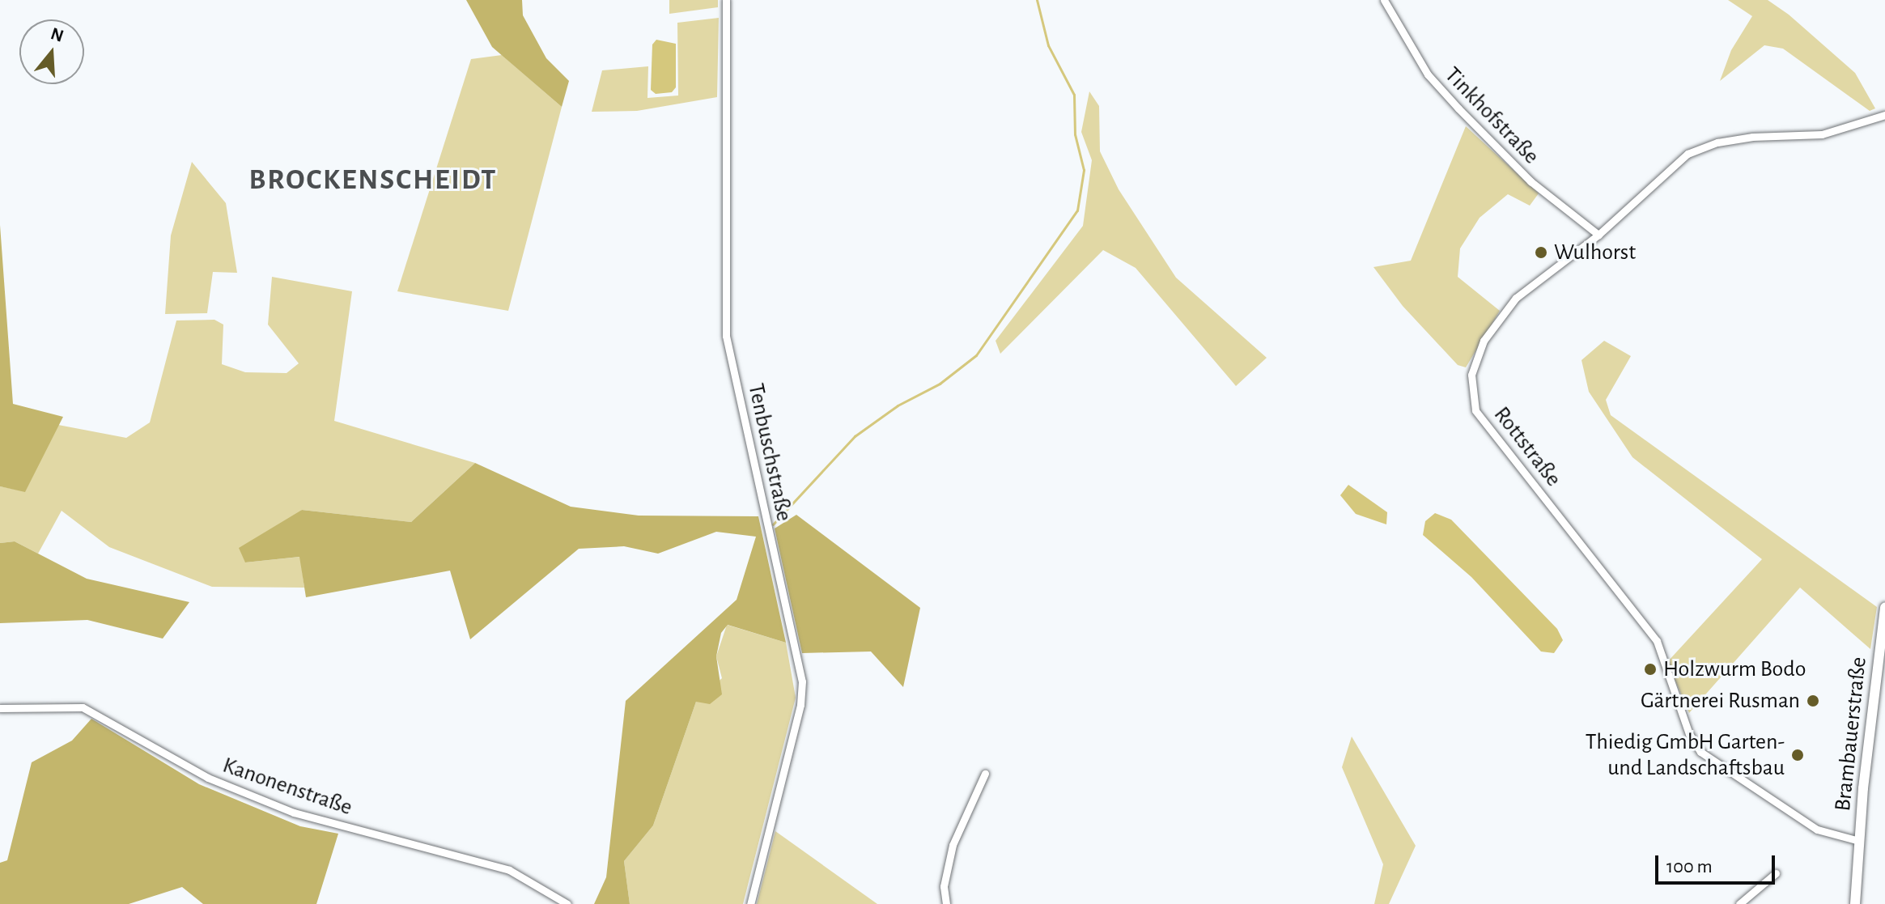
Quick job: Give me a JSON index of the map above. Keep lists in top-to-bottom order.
{
  "streets": {
    "main road": ["Brambauerstraße"],
    "street": [
      "Tinkhofstraße",
      "Rottstraße",
      "Tenbuschstraße",
      "Kanonenstraße"
    ]
  },
  "crossings": [
    ["Tinkhofstraße", "Rottstraße"],
    ["Rottstraße", "Brambauerstraße"]
  ],
  "districts": ["BROCKENSCHEIDT"],
  "places": [
    "Wulhorst",
    "Holzwurm Bodo",
    "Gärtnerei Rusman",
    "Thiedig GmbH Garten- und Landschaftsbau"
  ],
  "scale_bar": "100 m",
  "north": "top"
}
